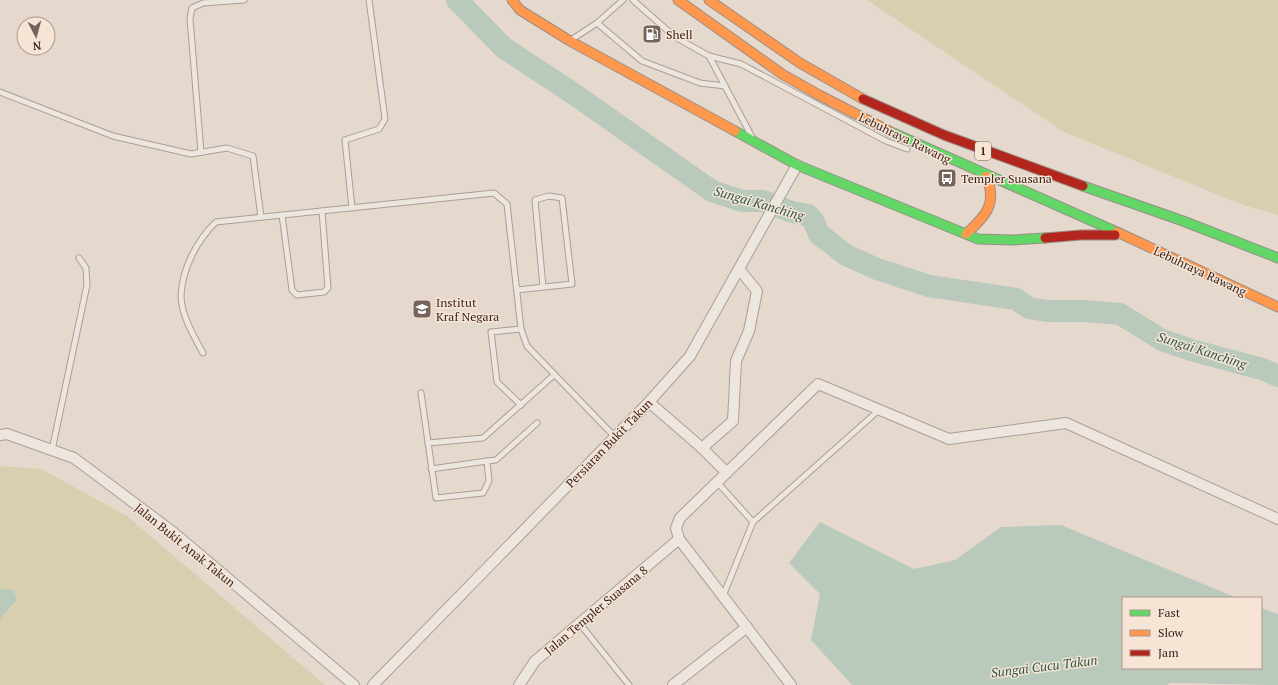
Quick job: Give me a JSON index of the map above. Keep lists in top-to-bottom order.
{
  "streets": {
    "main road": ["Lebuhraya Rawang", "1"],
    "street": ["Persiaran Bukit Takun", "Jalan Bukit Anak Takun", "Jalan Templer Suasana 8"]
  },
  "water": ["Sungai Kanching", "Sungai Cucu Takun"],
  "places": {
    "fuel station": ["Shell"],
    "bus stop": ["Templer Suasana"],
    "school or university": ["Institut Kraf Negara"]
  },
  "legend": ["Fast", "Slow", "Jam"],
  "north": "bottom"
}
